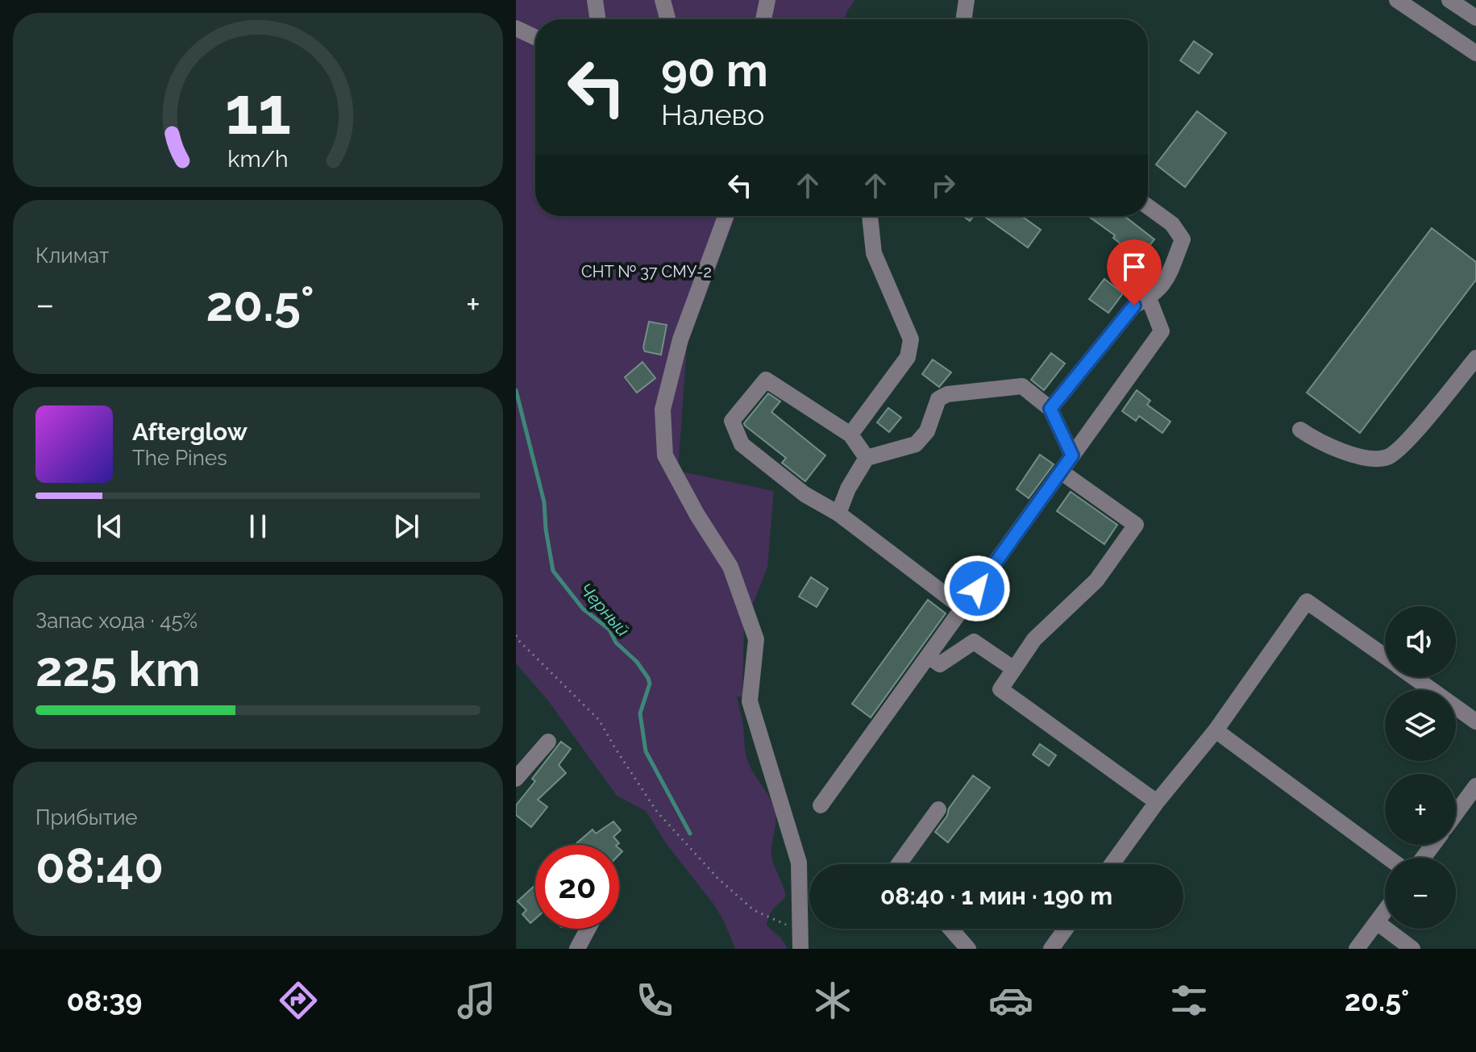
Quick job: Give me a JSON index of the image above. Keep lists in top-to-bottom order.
{
  "water": ["Черный"],
  "parks": ["СНТ № 37 СМУ-2"],
  "page": {
    "turn": ["90 m", "Налево"],
    "tile": [
      "Климат",
      ["Запас хода · 45%", "225 km"],
      ["Прибытие", "08:40"]
    ],
    "heat": ["−", "20.5°", "+"],
    "song": ["Afterglow", "The Pines"],
    "map_buttons": ["+", "−"],
    "limit": "20",
    "trip": "08:40 · 1 мин · 190 m",
    "tabs": ["08:39", "20.5°"],
    "gauge": ["11", "km/h"]
  }
}
